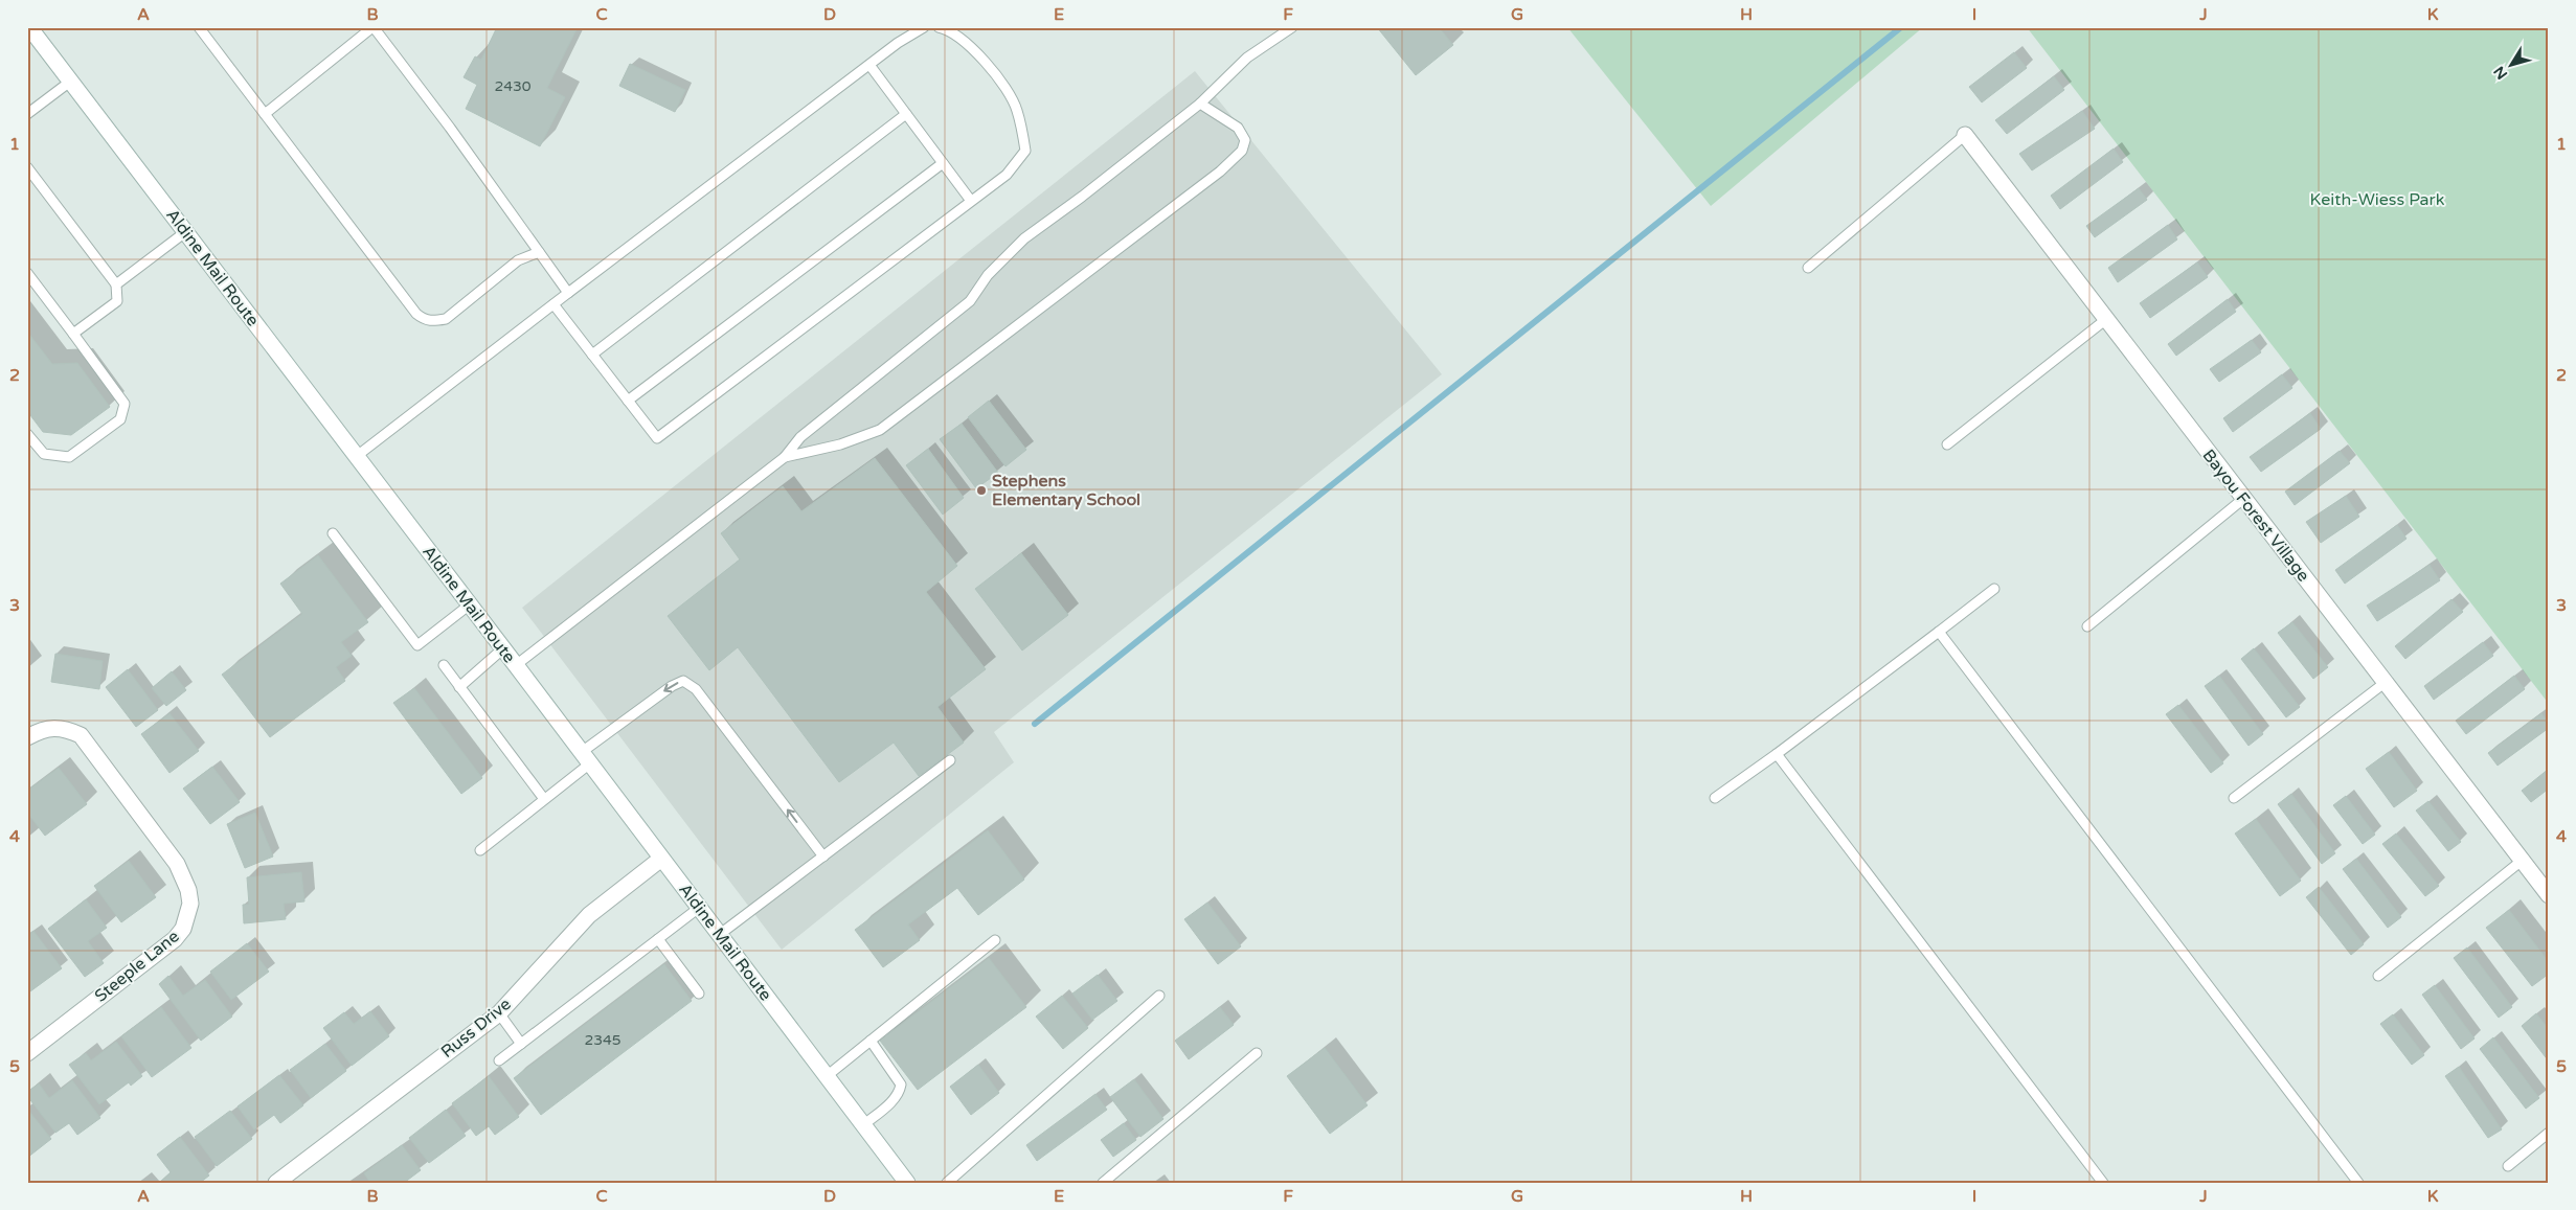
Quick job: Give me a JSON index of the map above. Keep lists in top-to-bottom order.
{
  "streets": {
    "street": [
      "Aldine Mail Route",
      "Bayou Forest Village",
      "Steeple Lane",
      "Russ Drive"
    ]
  },
  "crossings": [
    ["Aldine Mail Route", "Russ Drive"]
  ],
  "parks": ["Keith-Wiess Park"],
  "places": ["Stephens Elementary School"],
  "house_numbers": ["2430", "2345"],
  "north": "bottom left",
  "grid": {
    "columns": [
      "A",
      "B",
      "C",
      "D",
      "E",
      "F",
      "G",
      "H",
      "I",
      "J",
      "K"
    ],
    "rows": [
      "1",
      "2",
      "3",
      "4",
      "5"
    ]
  }
}
